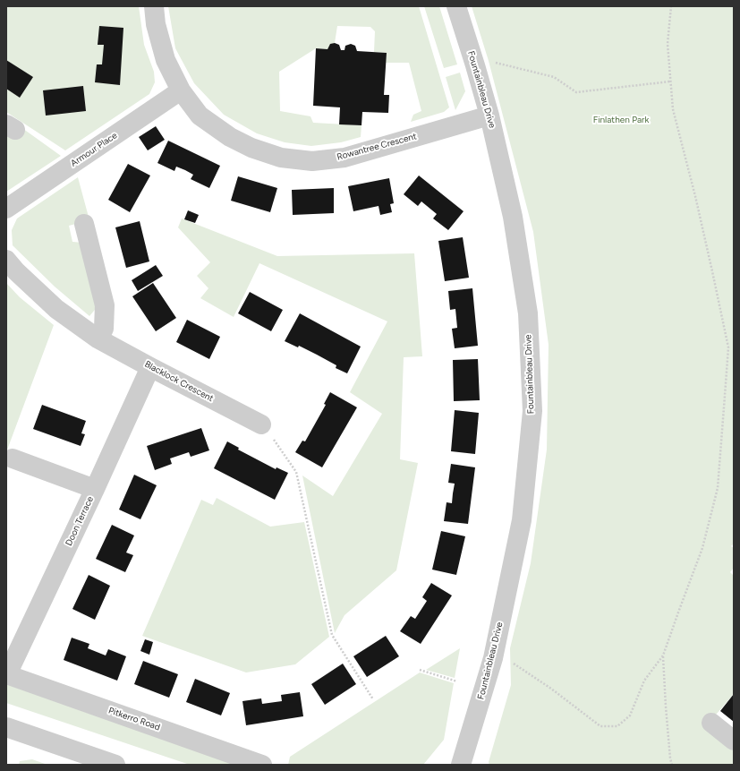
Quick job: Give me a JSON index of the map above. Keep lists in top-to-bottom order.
{
  "streets": {
    "street": [
      "Fountainbleau Drive",
      "Rowantree Crescent",
      "Armour Place",
      "Blacklock Crescent",
      "Doon Terrace",
      "Pitkerro Road"
    ]
  },
  "crossings": [
    ["Fountainbleau Drive", "Rowantree Crescent"],
    ["Rowantree Crescent", "Armour Place"],
    ["Blacklock Crescent", "Doon Terrace"],
    ["Doon Terrace", "Pitkerro Road"]
  ],
  "parks": ["Finlathen Park"]
}
